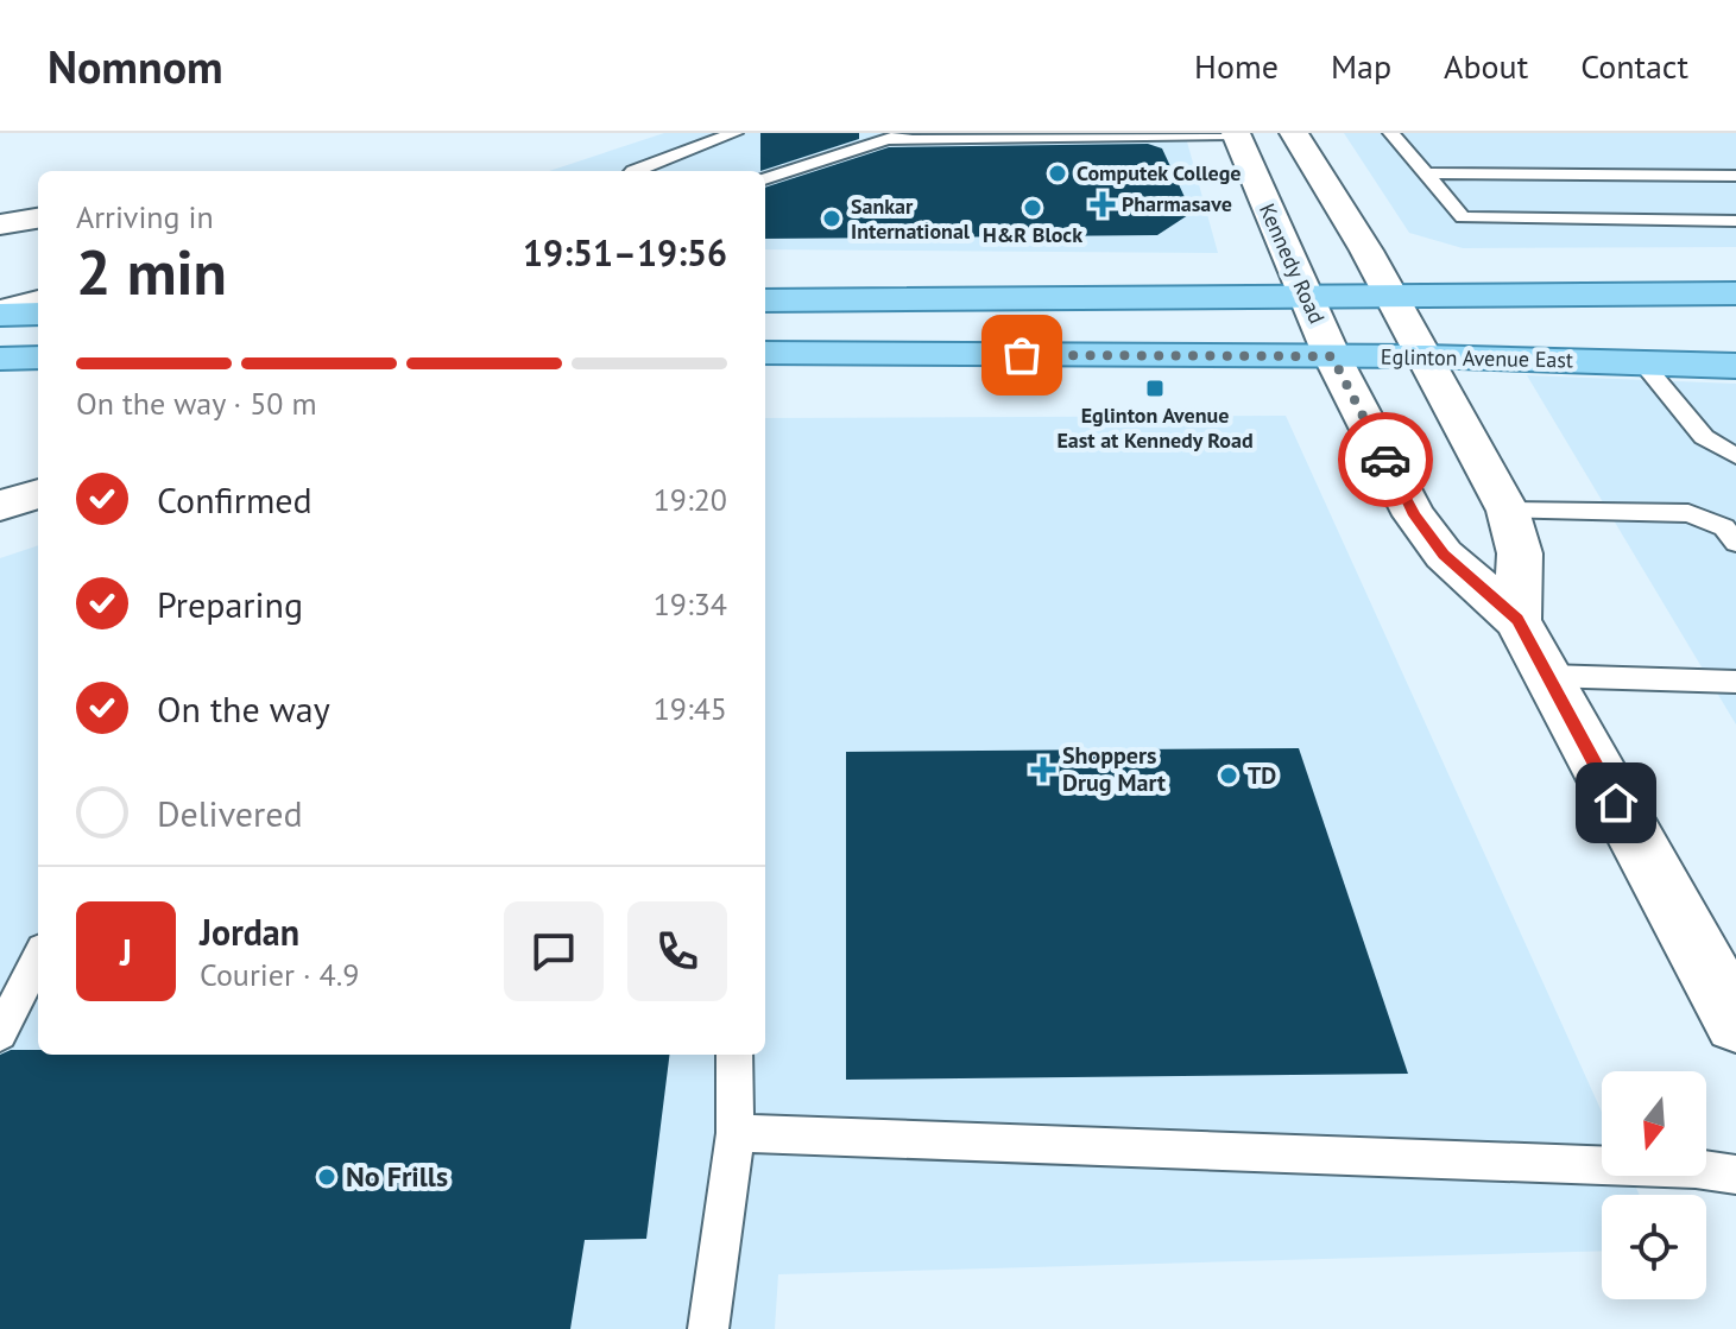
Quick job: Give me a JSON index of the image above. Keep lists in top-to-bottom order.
{
  "streets": {
    "main road": ["Kennedy Road", "Eglinton Avenue East"]
  },
  "crossings": [
    ["Kennedy Road", "Eglinton Avenue East"]
  ],
  "places": {
    "other": [
      "Computek College",
      "H&R Block",
      "Sankar International",
      "TD",
      "No Frills"
    ],
    "health": ["Pharmasave", "Shoppers Drug Mart"],
    "transit": ["Eglinton Avenue East at Kennedy Road"]
  },
  "north": "bottom",
  "page": {
    "header": "Nomnom",
    "nav": [
      "Home",
      "Map",
      "About",
      "Contact"
    ],
    "heading": ["2 min", "Arriving in", "19:51–19:56"],
    "panel": ["Jordan", "Courier · 4.9"],
    "bar": "On the way · 50 m",
    "list": [
      ["Confirmed", "19:20"],
      ["Preparing", "19:34"],
      ["On the way", "19:45"],
      "Delivered"
    ],
    "round": "J"
  }
}
